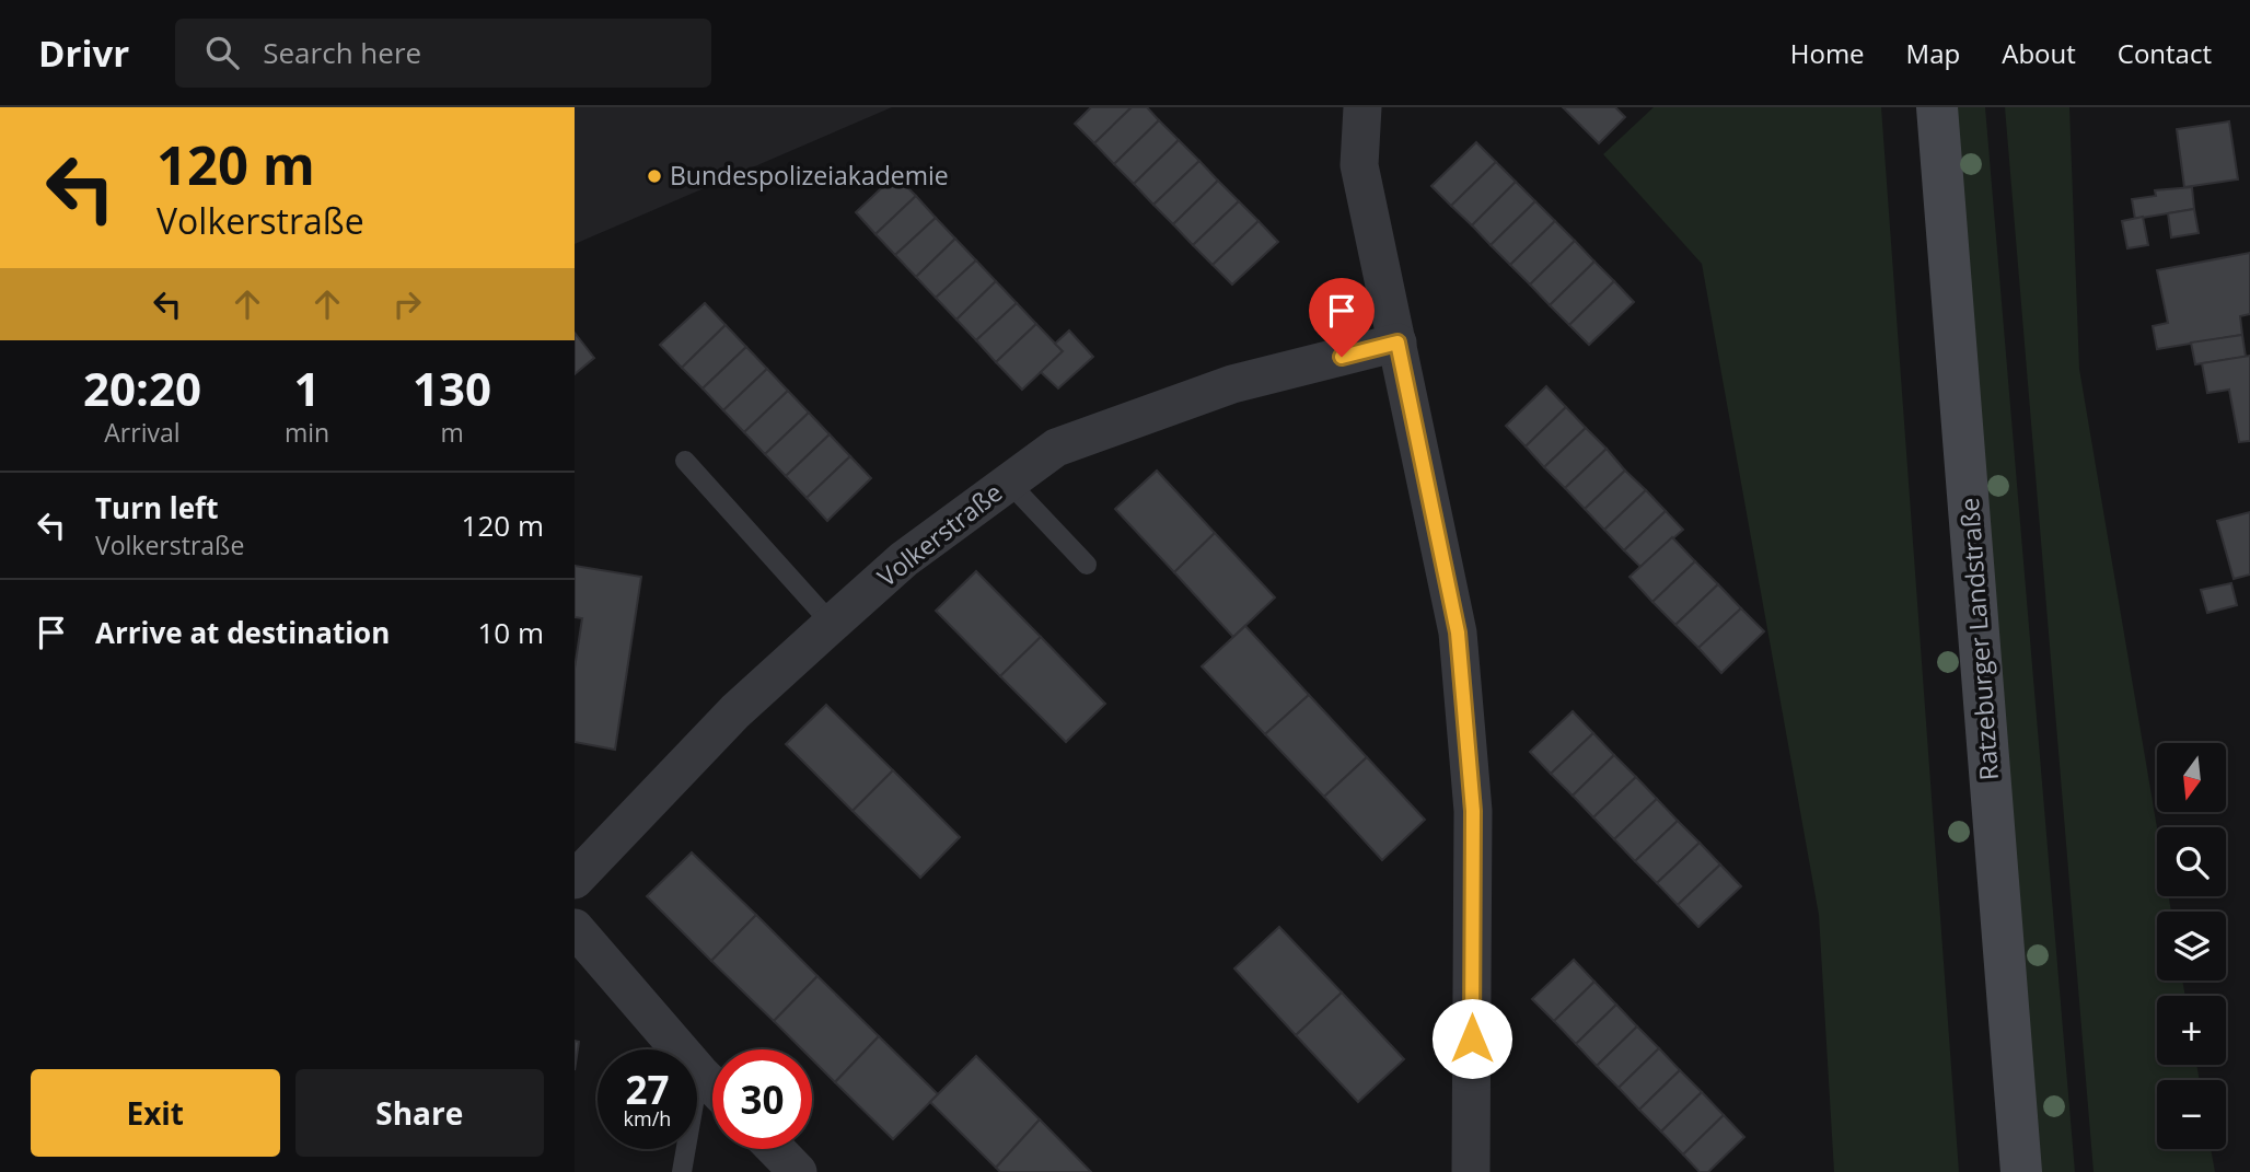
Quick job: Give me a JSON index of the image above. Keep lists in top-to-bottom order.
{
  "streets": {
    "main road": ["Ratzeburger Landstraße"],
    "street": ["Volkerstraße"]
  },
  "places": ["Bundespolizeiakademie"],
  "north": "bottom",
  "page": {
    "header": "Drivr",
    "search": "Search here",
    "nav": [
      "Home",
      "Map",
      "About",
      "Contact"
    ],
    "turn": ["120 m", "Volkerstraße"],
    "eta": [
      "20:20",
      "Arrival",
      "1",
      "min",
      "130",
      "m"
    ],
    "list": [
      {
        "name": "Turn left",
        "note": "Volkerstraße",
        "value": "120 m"
      },
      {
        "name": "Arrive at destination",
        "value": "10 m"
      }
    ],
    "map_buttons": ["+", "−"],
    "speed": "27 km/h",
    "limit": "30",
    "buttons": ["Exit", "Share"]
  }
}
